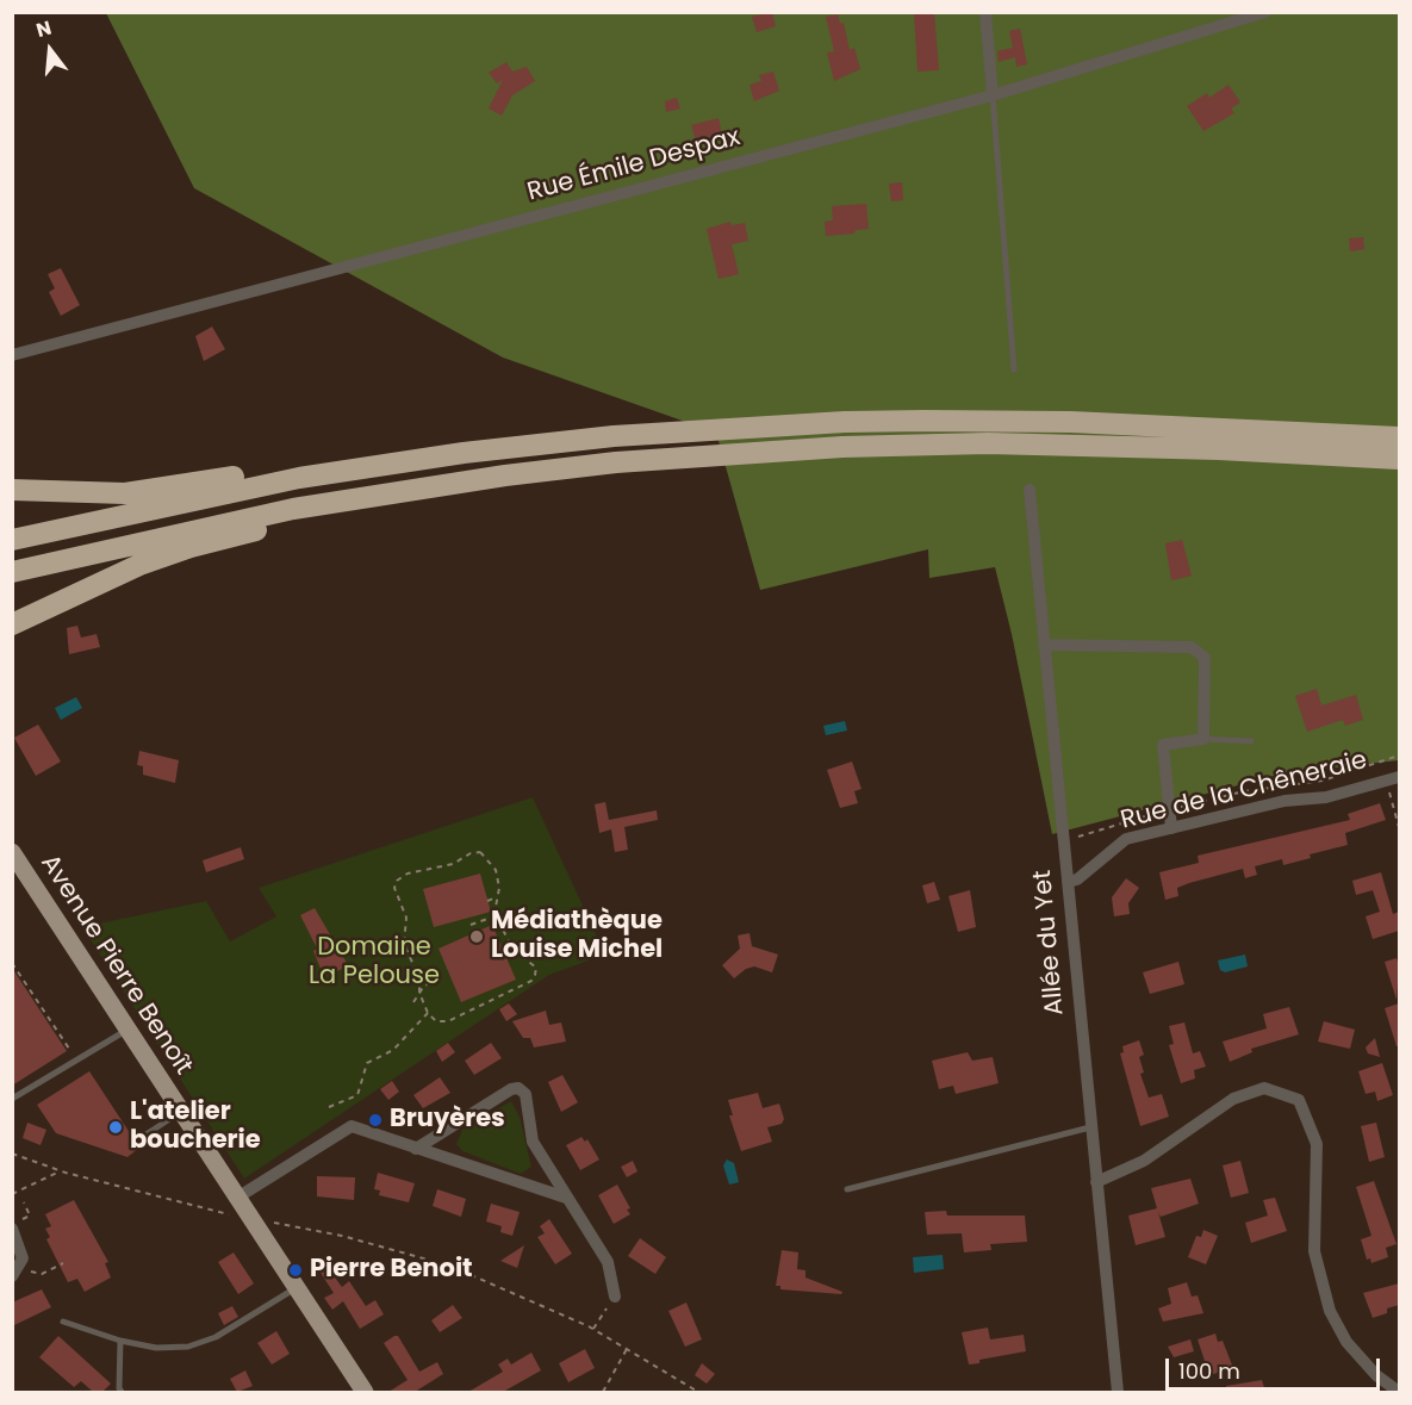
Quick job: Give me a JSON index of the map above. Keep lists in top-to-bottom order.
{
  "streets": {
    "main road": ["Avenue Pierre Benoît"],
    "street": ["Rue Émile Despax", "Rue de la Chêneraie", "Allée du Yet"]
  },
  "crossings": [
    ["Rue de la Chêneraie", "Allée du Yet"]
  ],
  "parks": ["Domaine La Pelouse"],
  "places": [
    "Médiathèque Louise Michel",
    "Bruyères",
    "L'atelier boucherie",
    "Pierre Benoit"
  ],
  "scale_bar": "100 m",
  "north": "top"
}
